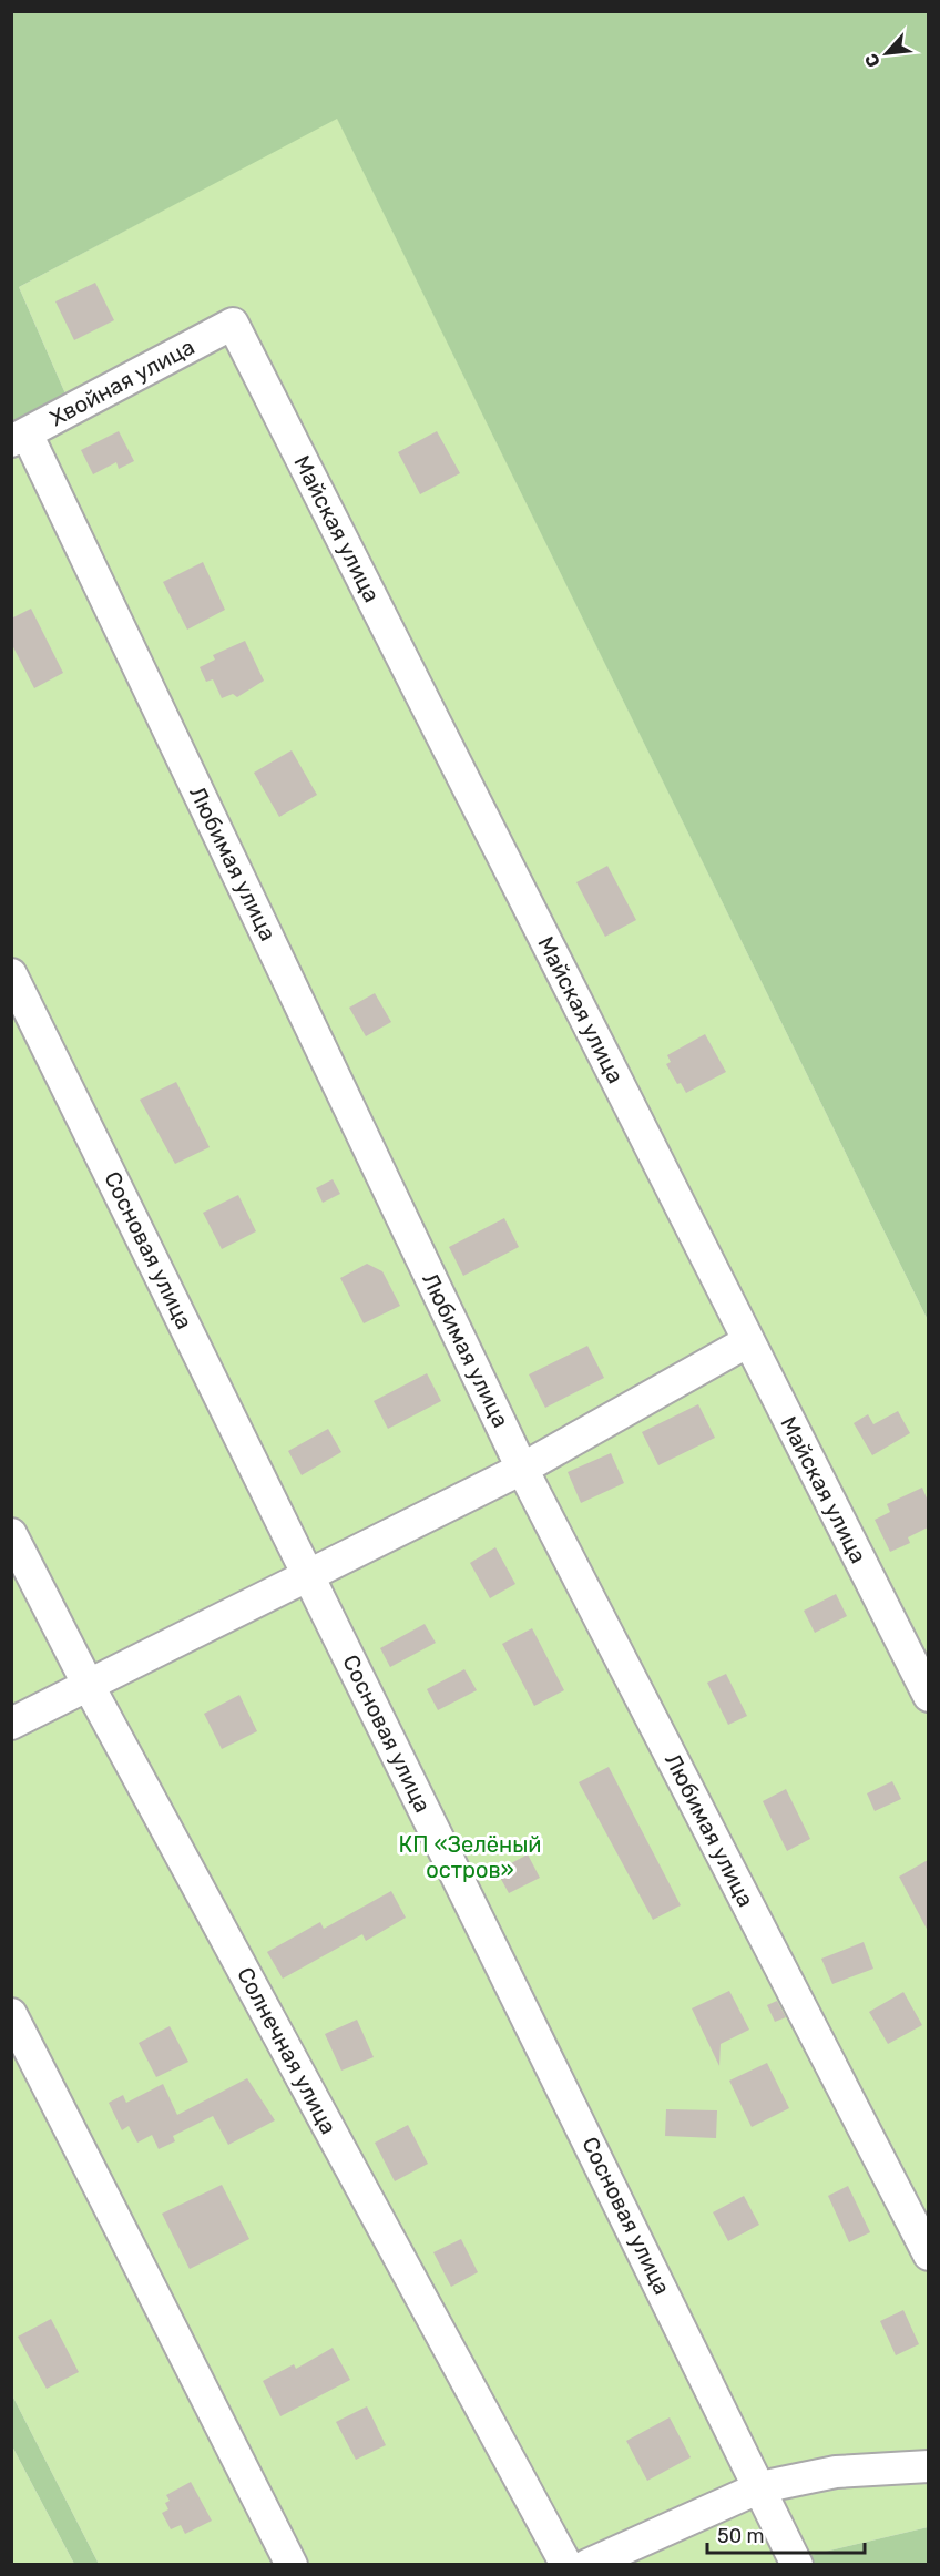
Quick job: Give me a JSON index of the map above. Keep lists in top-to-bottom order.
{
  "streets": {
    "street": [
      "Хвойная улица",
      "Майская улица",
      "Любимая улица",
      "Сосновая улица",
      "Солнечная улица"
    ]
  },
  "crossings": [
    ["Хвойная улица", "Майская улица"],
    ["Хвойная улица", "Любимая улица"]
  ],
  "parks": ["КП «Зелёный остров»"],
  "scale_bar": "50 m",
  "north": "bottom left"
}
